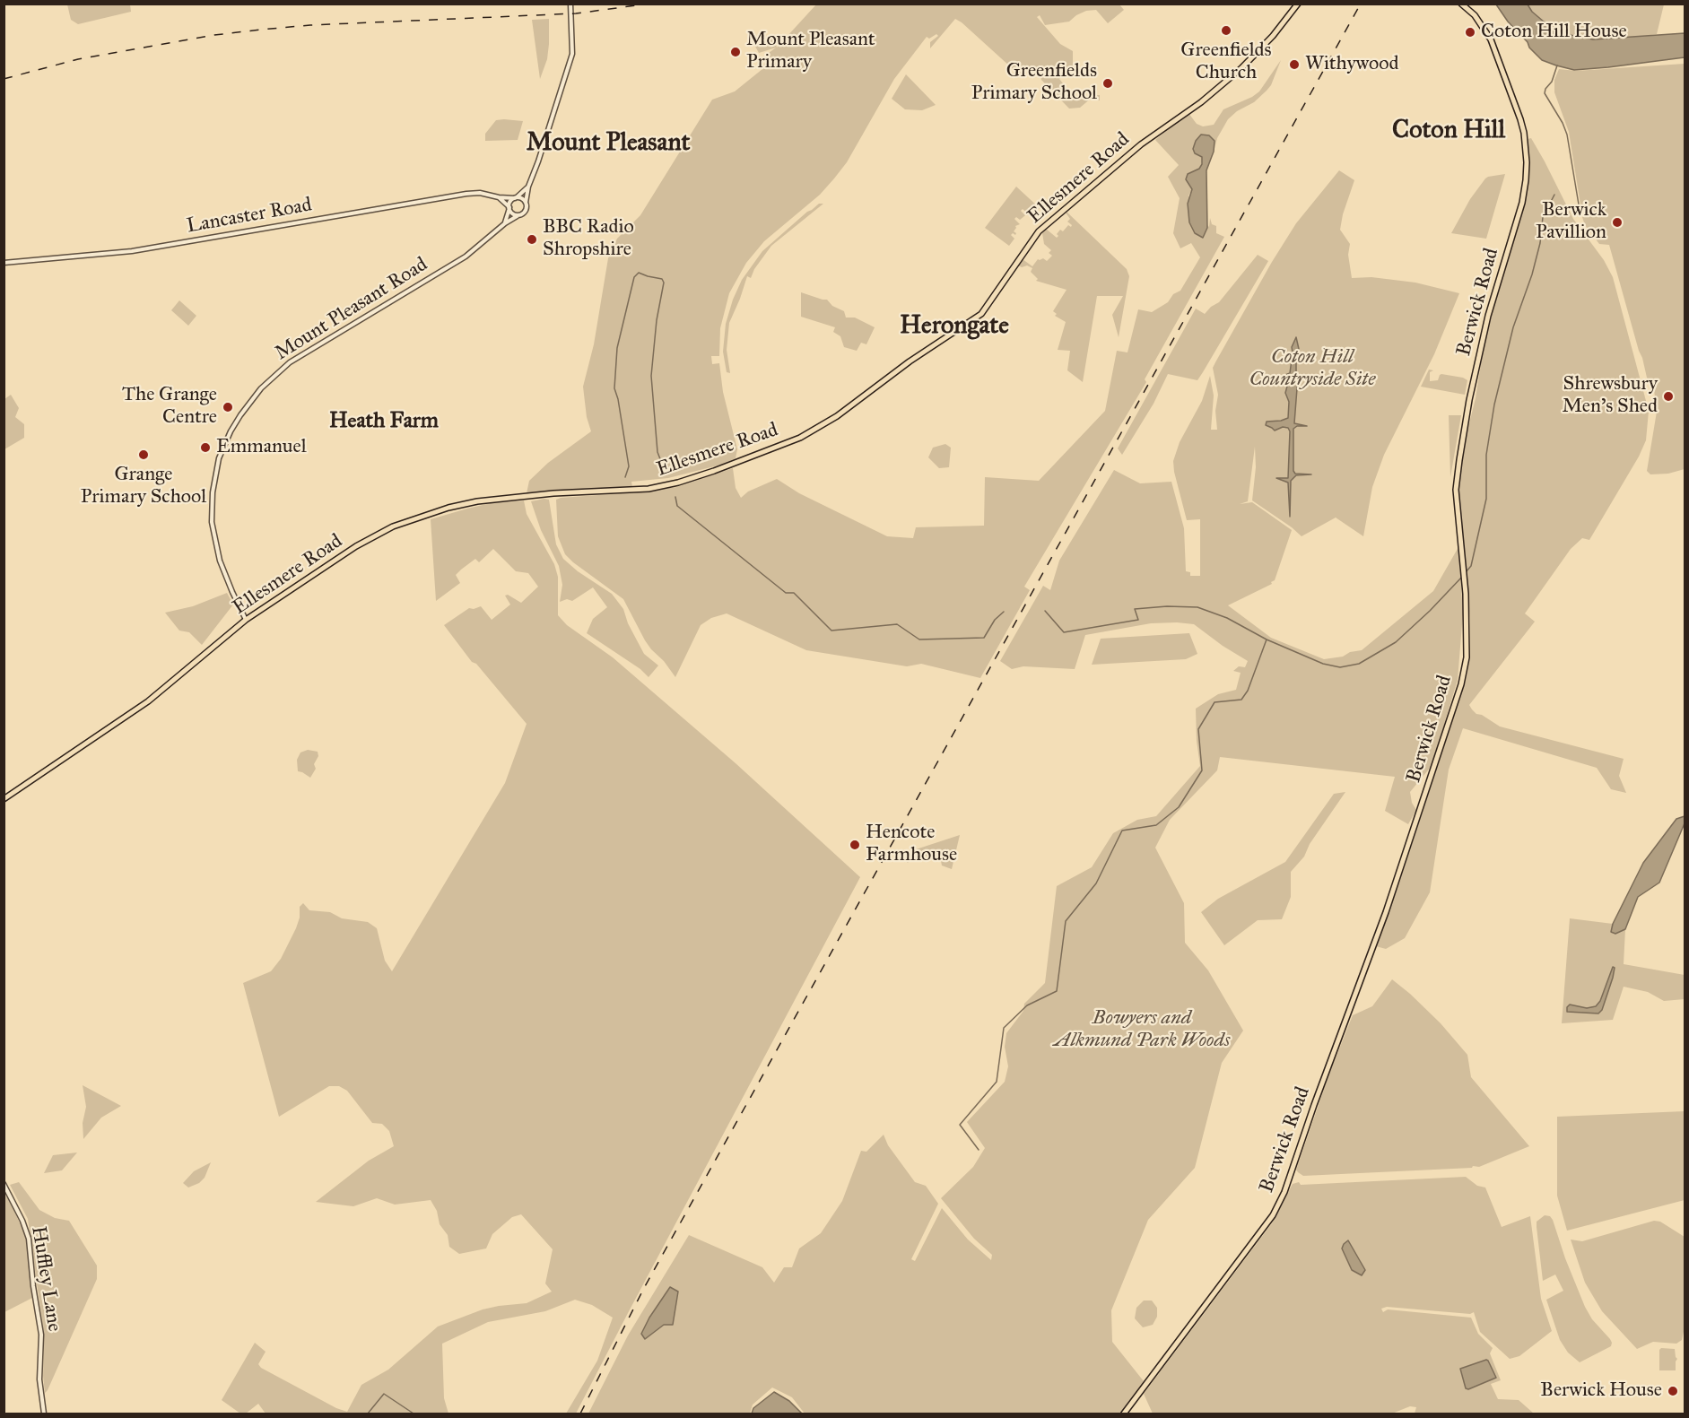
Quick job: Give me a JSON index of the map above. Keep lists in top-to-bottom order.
{
  "streets": {
    "main road": ["Ellesmere Road", "Berwick Road"],
    "street": ["Lancaster Road", "Mount Pleasant Road", "Huffley Lane"]
  },
  "crossings": [
    ["Ellesmere Road", "Mount Pleasant Road"],
    ["Lancaster Road", "Mount Pleasant Road"]
  ],
  "districts": [
    "Coton Hill",
    "Mount Pleasant",
    "Herongate",
    "Heath Farm"
  ],
  "parks": ["Coton Hill Countryside Site", "Bowyers and Alkmund Park Woods"],
  "places": [
    "Greenfields Church",
    "Coton Hill House",
    "Mount Pleasant Primary",
    "Withywood",
    "Greenfields Primary School",
    "Berwick Pavillion",
    "BBC Radio Shropshire",
    "Shrewsbury Men's Shed",
    "The Grange Centre",
    "Emmanuel",
    "Grange Primary School",
    "Hencote Farmhouse",
    "Berwick House"
  ]
}
